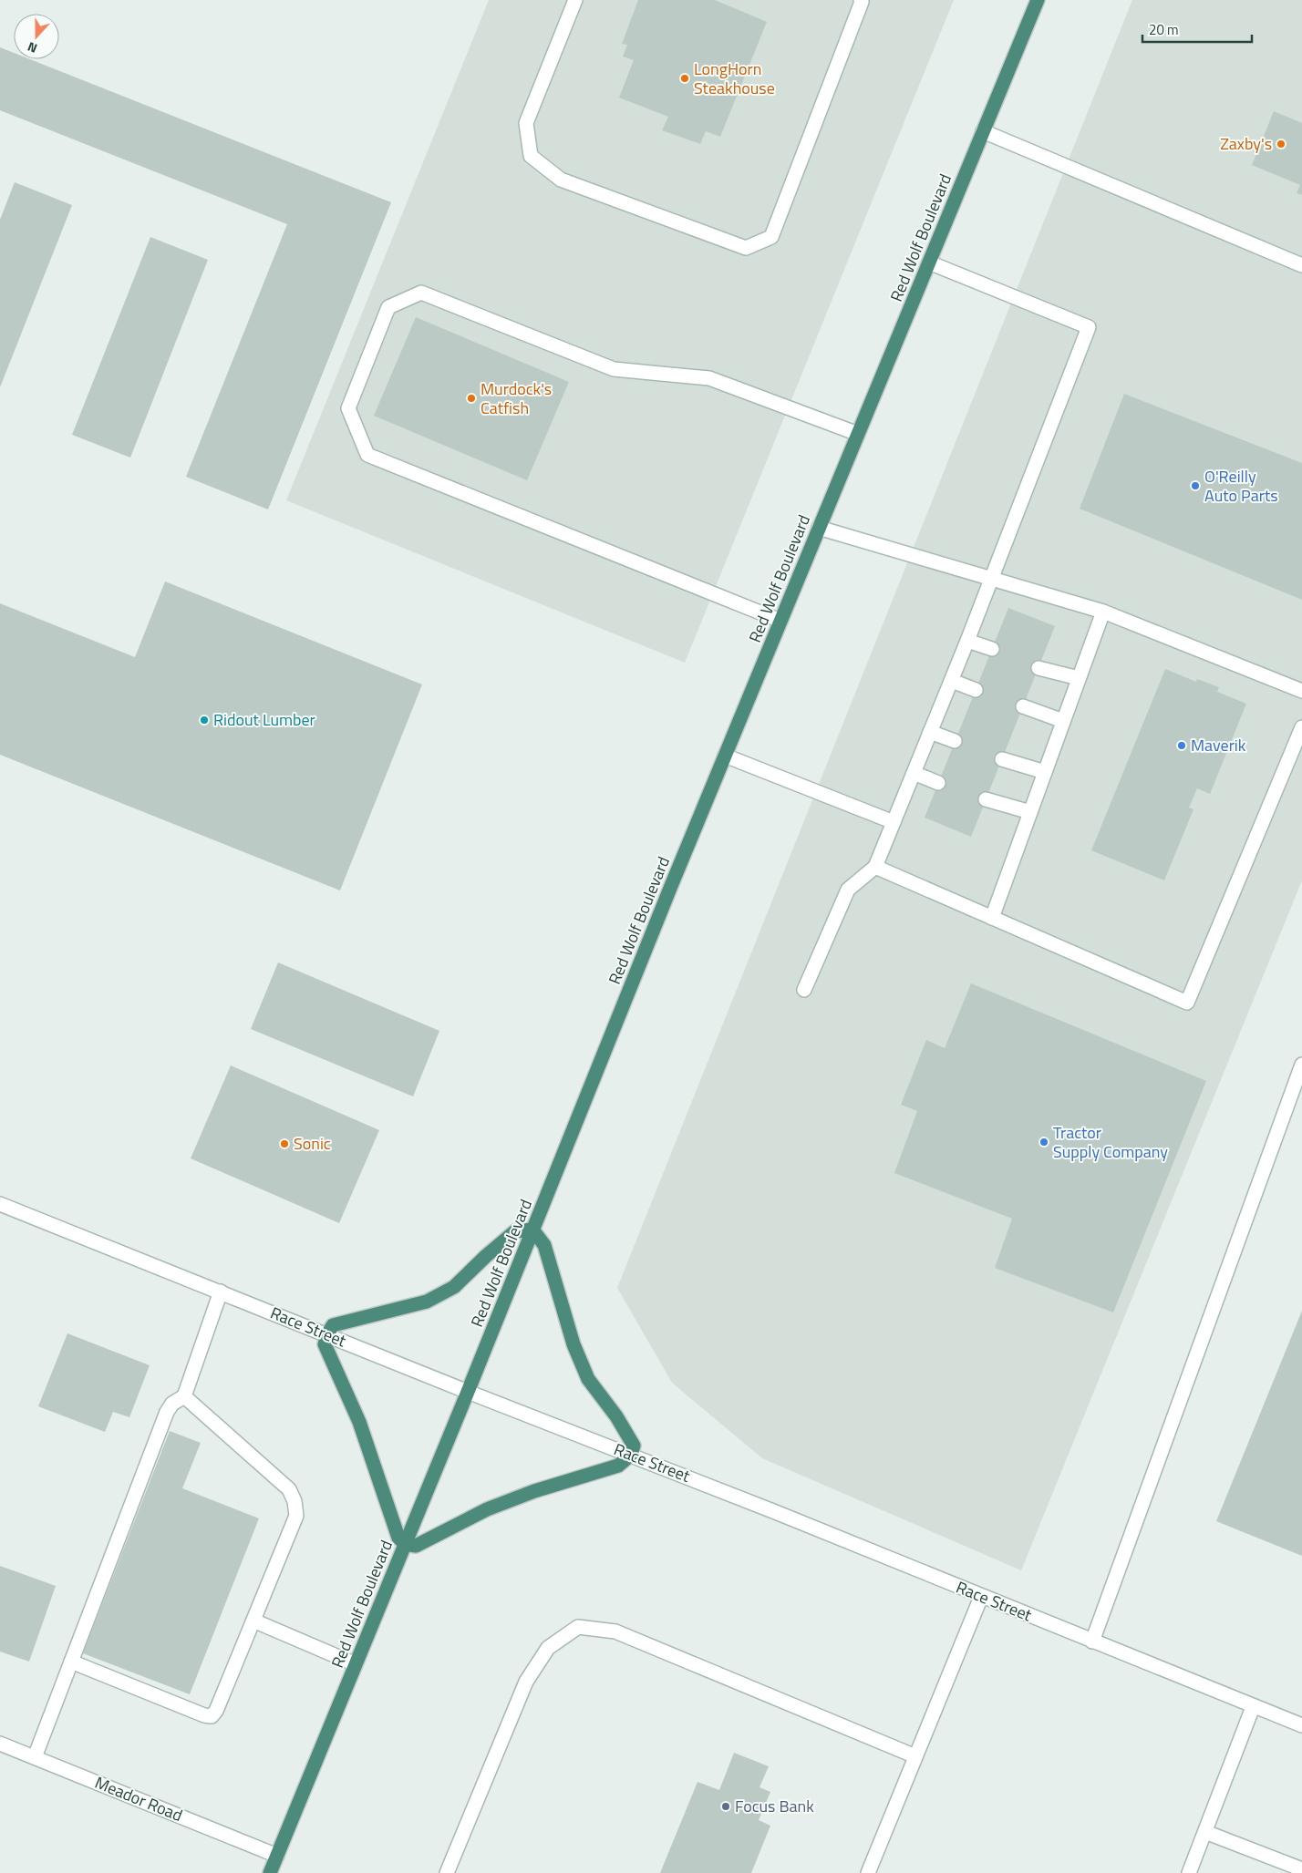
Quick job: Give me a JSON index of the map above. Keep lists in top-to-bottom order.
{
  "streets": {
    "highway": ["Red Wolf Boulevard"],
    "street": ["Race Street", "Meador Road"]
  },
  "crossings": [
    ["Red Wolf Boulevard", "Race Street"],
    ["Red Wolf Boulevard", "Meador Road"]
  ],
  "places": [
    "LongHorn Steakhouse",
    "Zaxby's",
    "Murdock's Catfish",
    "O'Reilly Auto Parts",
    "Ridout Lumber",
    "Maverik",
    "Tractor Supply Company",
    "Sonic",
    "Focus Bank"
  ],
  "scale_bar": "20 m",
  "north": "bottom"
}
